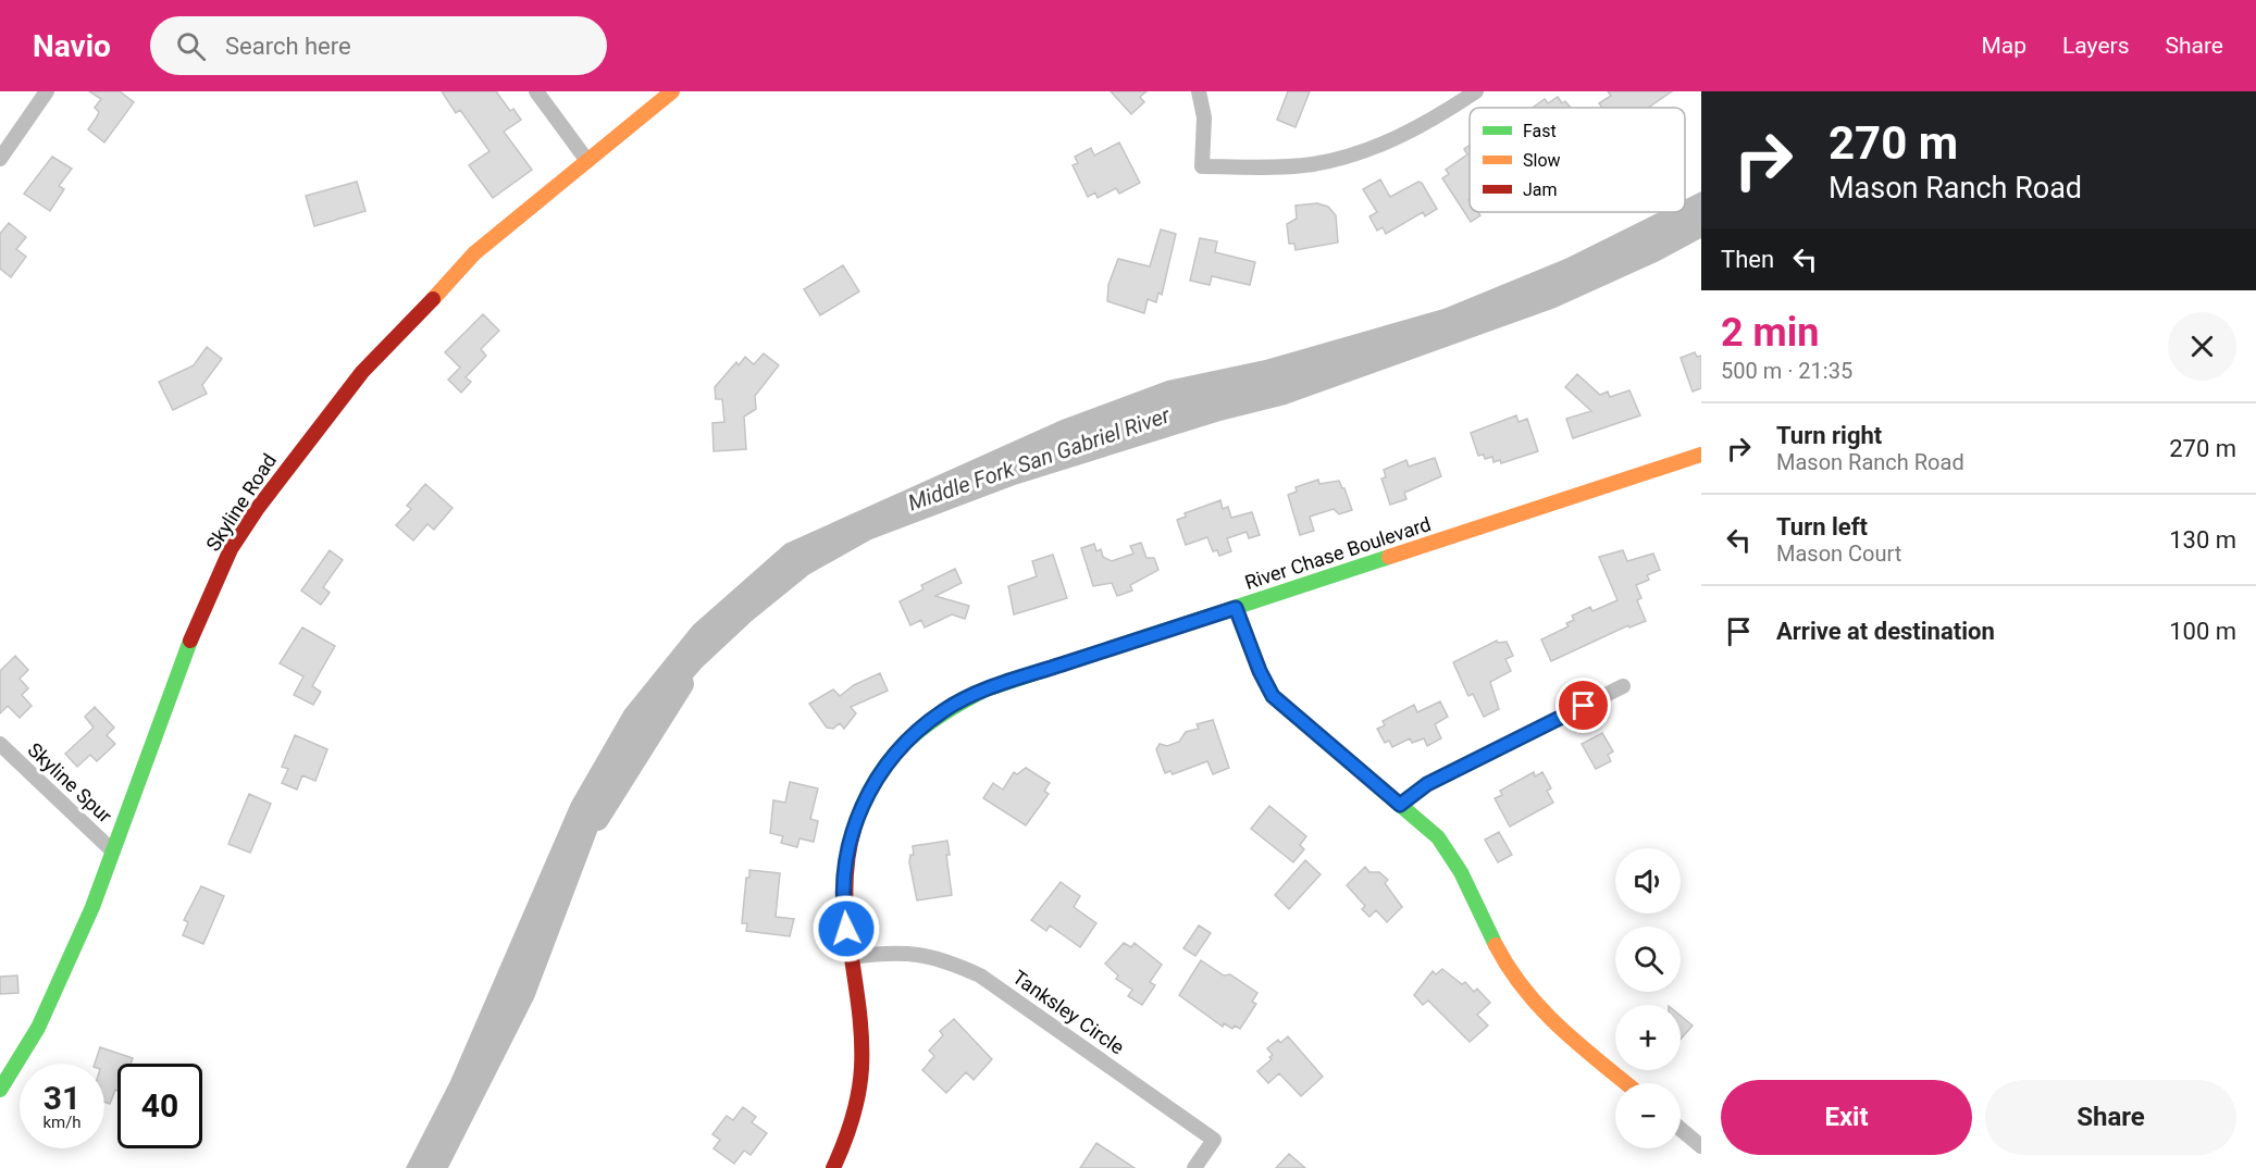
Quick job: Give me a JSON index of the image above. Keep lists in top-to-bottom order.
{
  "streets": {
    "street": [
      "Skyline Road",
      "River Chase Boulevard",
      "Skyline Spur",
      "Tanksley Circle"
    ]
  },
  "crossings": [
    ["Skyline Road", "Skyline Spur"],
    ["River Chase Boulevard", "Tanksley Circle"]
  ],
  "water": ["Middle Fork San Gabriel River"],
  "legend": ["Fast", "Slow", "Jam"],
  "page": {
    "header": "Navio",
    "search": "Search here",
    "nav": ["Map", "Layers", "Share"],
    "turn": ["270 m", "Mason Ranch Road"],
    "then": "Then",
    "heading": ["2 min", "500 m · 21:35"],
    "list": [
      {
        "name": "Turn right",
        "note": "Mason Ranch Road",
        "value": "270 m"
      },
      {
        "name": "Turn left",
        "note": "Mason Court",
        "value": "130 m"
      },
      {
        "name": "Arrive at destination",
        "value": "100 m"
      }
    ],
    "map_buttons": ["+", "−"],
    "speed": "31 km/h",
    "limit": "40",
    "buttons": ["Exit", "Share"]
  }
}
